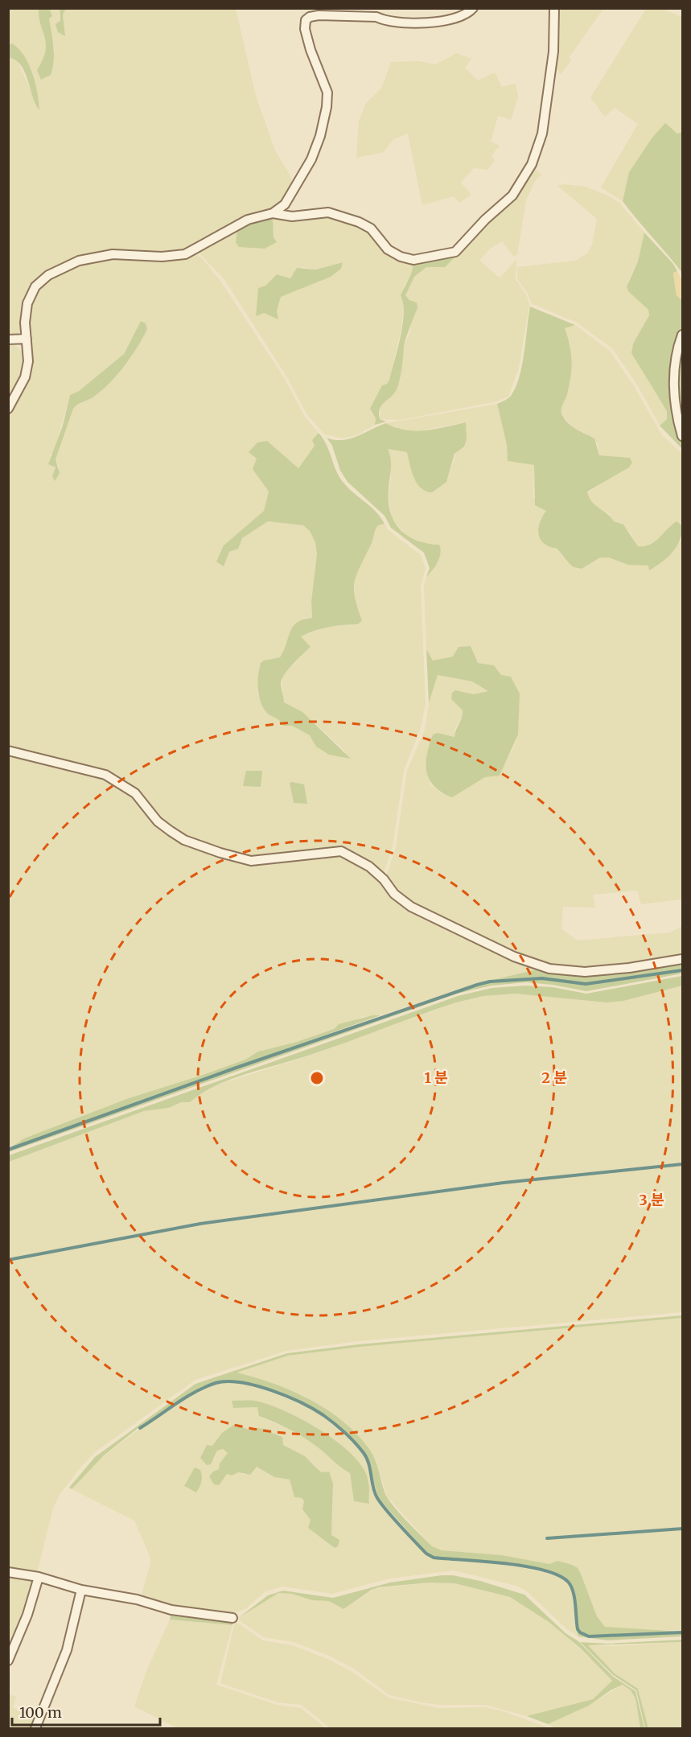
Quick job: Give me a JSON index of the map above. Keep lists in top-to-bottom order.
{
  "scale_bar": "100 m",
  "rings": ["1 분", "2 분", "3 분"]
}
